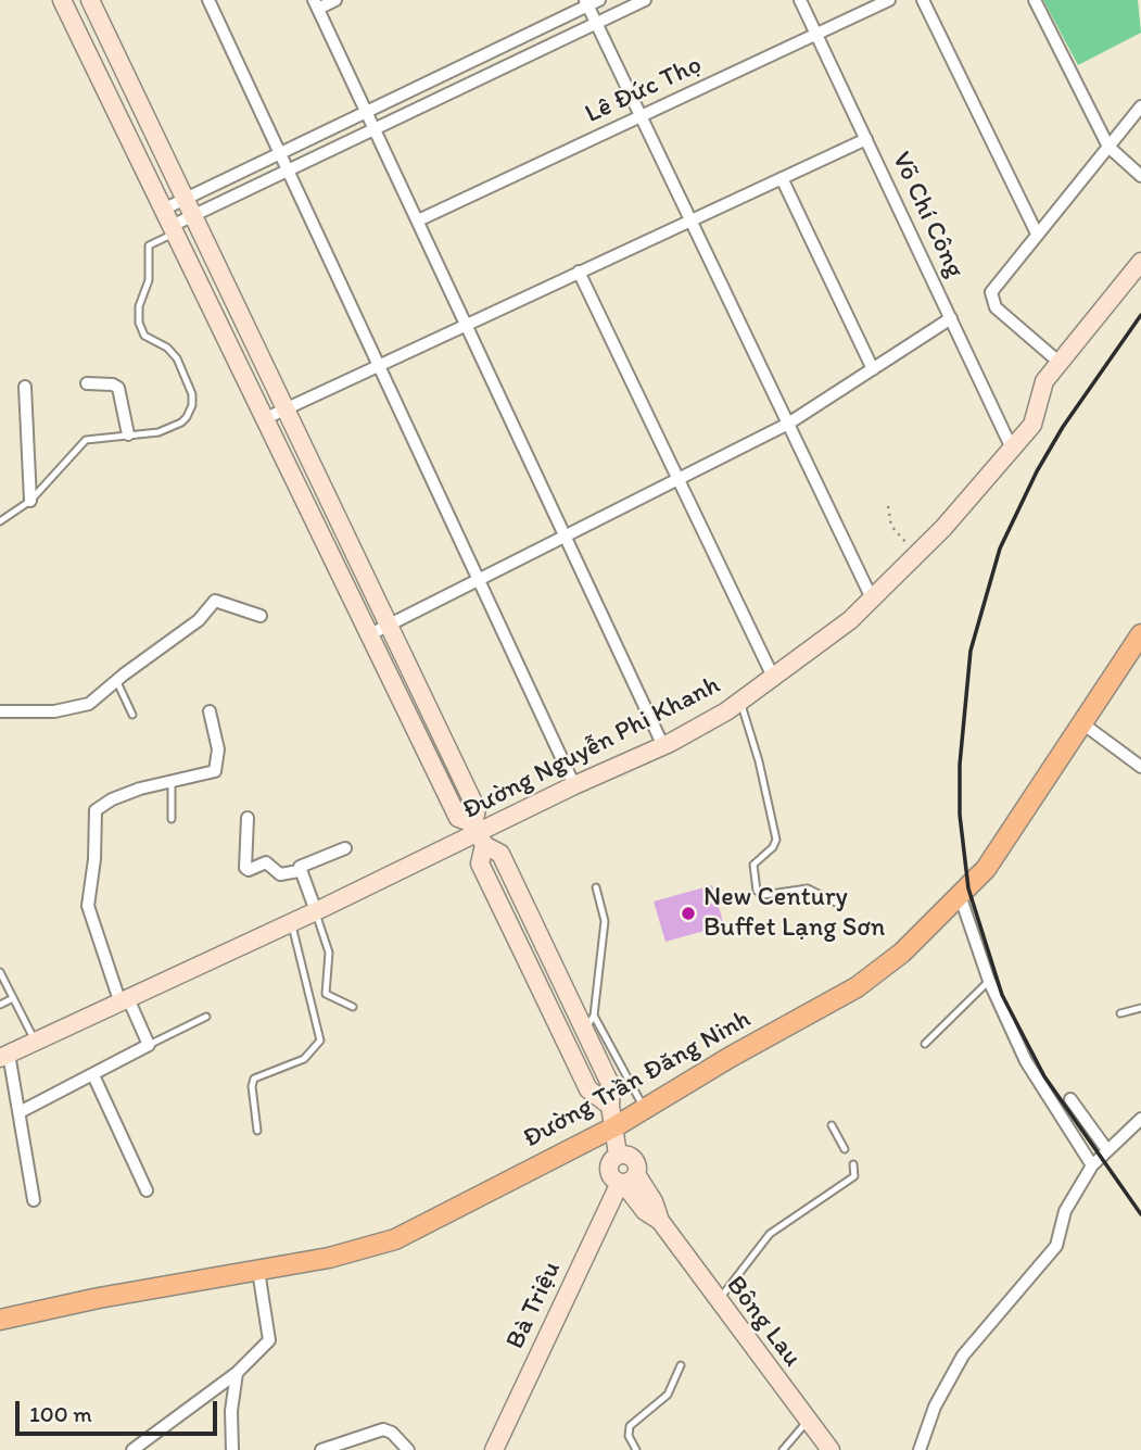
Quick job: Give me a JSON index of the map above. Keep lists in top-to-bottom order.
{
  "streets": {
    "main road": ["Đường Trần Đăng Ninh"],
    "street": [
      "Lê Đức Thọ",
      "Võ Chí Công",
      "Đường Nguyễn Phi Khanh",
      "Bà Triệu",
      "Bông Lau"
    ]
  },
  "crossings": [
    ["Lê Đức Thọ", "Võ Chí Công"],
    ["Võ Chí Công", "Đường Nguyễn Phi Khanh"],
    ["Bà Triệu", "Bông Lau"]
  ],
  "places": ["New Century Buffet Lạng Sơn"],
  "scale_bar": "100 m"
}
